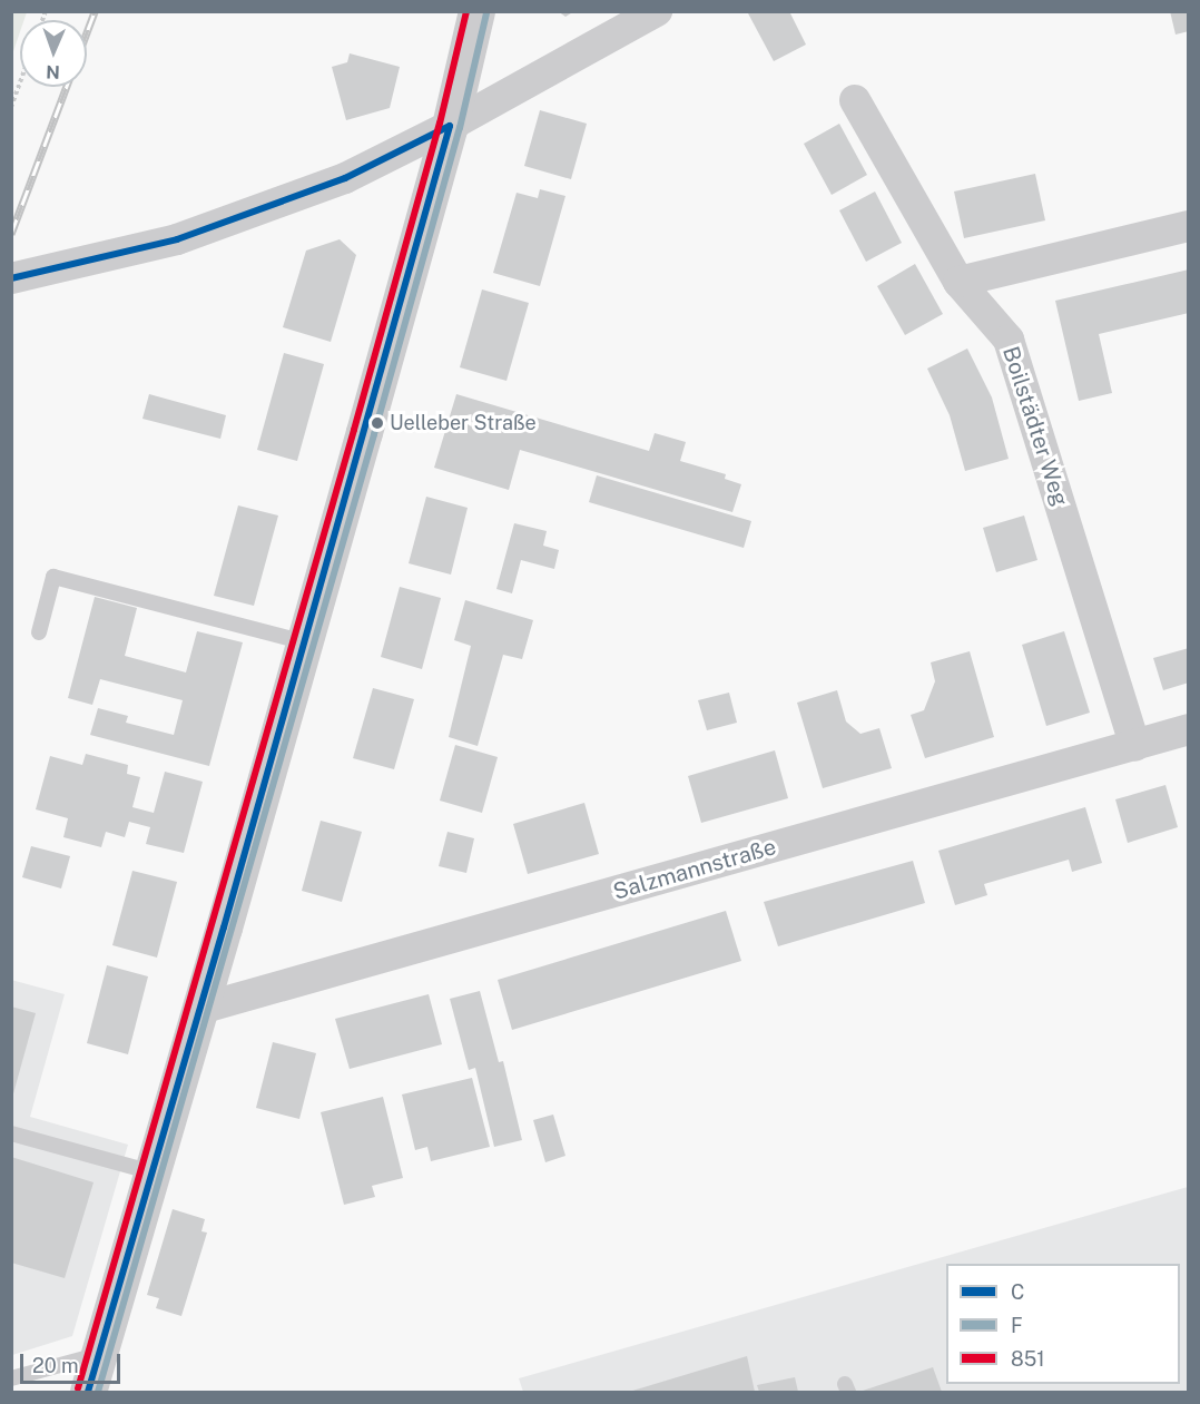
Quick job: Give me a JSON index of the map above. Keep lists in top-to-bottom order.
{
  "streets": {
    "street": ["Boilstädter Weg", "Salzmannstraße"]
  },
  "crossings": [
    ["Boilstädter Weg", "Salzmannstraße"]
  ],
  "places": ["Uelleber Straße"],
  "lines": ["transit line 851", "transit line F", "transit line C"],
  "legend": ["C", "F", "851"],
  "scale_bar": "20 m",
  "north": "bottom"
}
